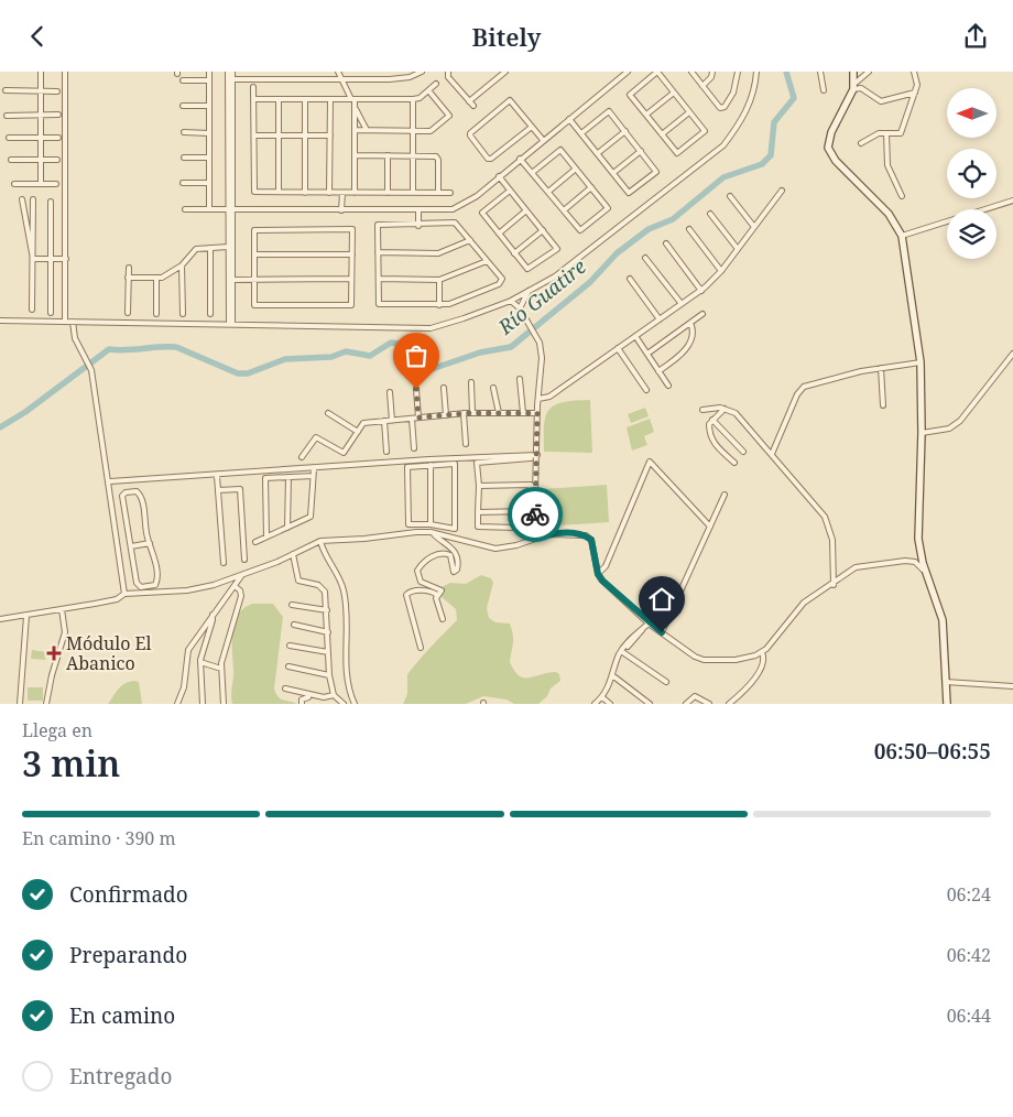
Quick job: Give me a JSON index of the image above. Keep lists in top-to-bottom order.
{
  "water": ["Río Guatire"],
  "places": {
    "health": ["Módulo El Abanico"]
  },
  "north": "left",
  "page": {
    "header": "Bitely",
    "heading": ["3 min", "Llega en", "06:50–06:55"],
    "bar": "En camino · 390 m",
    "list": [
      ["Confirmado", "06:24"],
      ["Preparando", "06:42"],
      ["En camino", "06:44"],
      "Entregado"
    ]
  }
}
